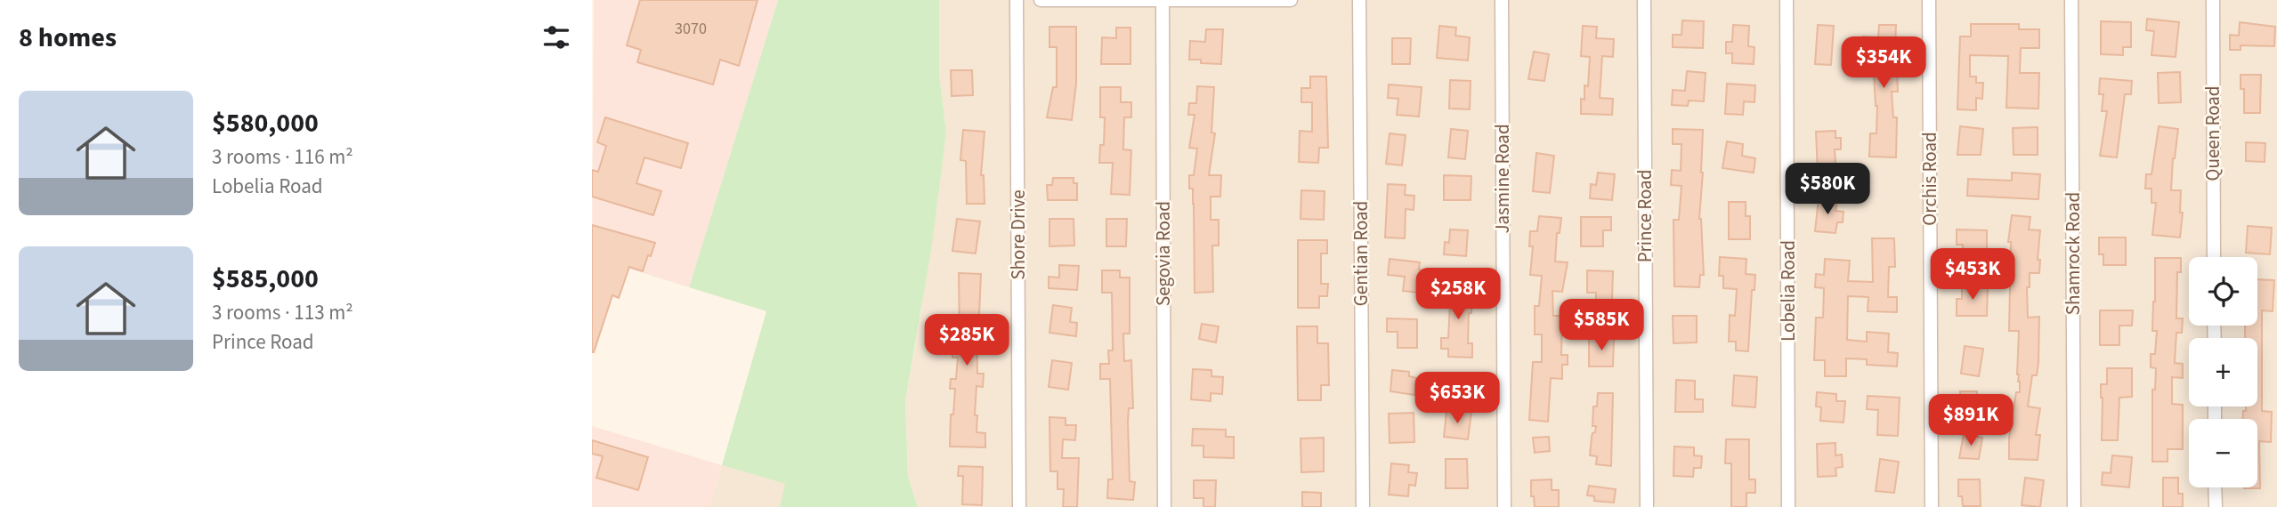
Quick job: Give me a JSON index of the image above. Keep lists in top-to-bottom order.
{
  "streets": {
    "street": [
      "Queen Road",
      "Jasmine Road",
      "Orchis Road",
      "Prince Road",
      "Shore Drive",
      "Segovia Road",
      "Gentian Road",
      "Shamrock Road",
      "Lobelia Road"
    ]
  },
  "house_numbers": ["3070"],
  "page": {
    "heading": "8 homes",
    "price": [
      "$354K",
      "$580K",
      "$453K",
      "$258K",
      "$585K",
      "$285K",
      "$653K",
      "$891K"
    ],
    "list": [
      {
        "name": "$580,000",
        "note": "3 rooms · 116 m² · Lobelia Road"
      },
      {
        "name": "$585,000",
        "note": "3 rooms · 113 m² · Prince Road"
      }
    ],
    "map_buttons": ["+", "−"]
  }
}
